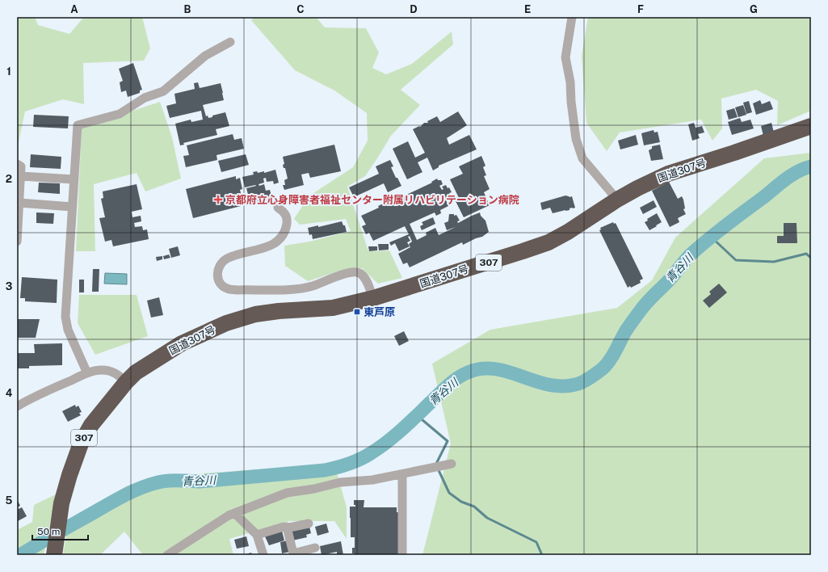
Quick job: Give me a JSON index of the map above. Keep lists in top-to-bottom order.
{
  "streets": {
    "highway": ["国道307号", "307"]
  },
  "crossings": [
    ["国道307号", "307"]
  ],
  "water": ["青谷川"],
  "places": {
    "health": ["京都府立心身障害者福祉センター附属リハビリテーション病院"],
    "transit": ["東芦原"]
  },
  "scale_bar": "50 m",
  "grid": {
    "columns": [
      "A",
      "B",
      "C",
      "D",
      "E",
      "F",
      "G"
    ],
    "rows": [
      "1",
      "2",
      "3",
      "4",
      "5"
    ]
  }
}
